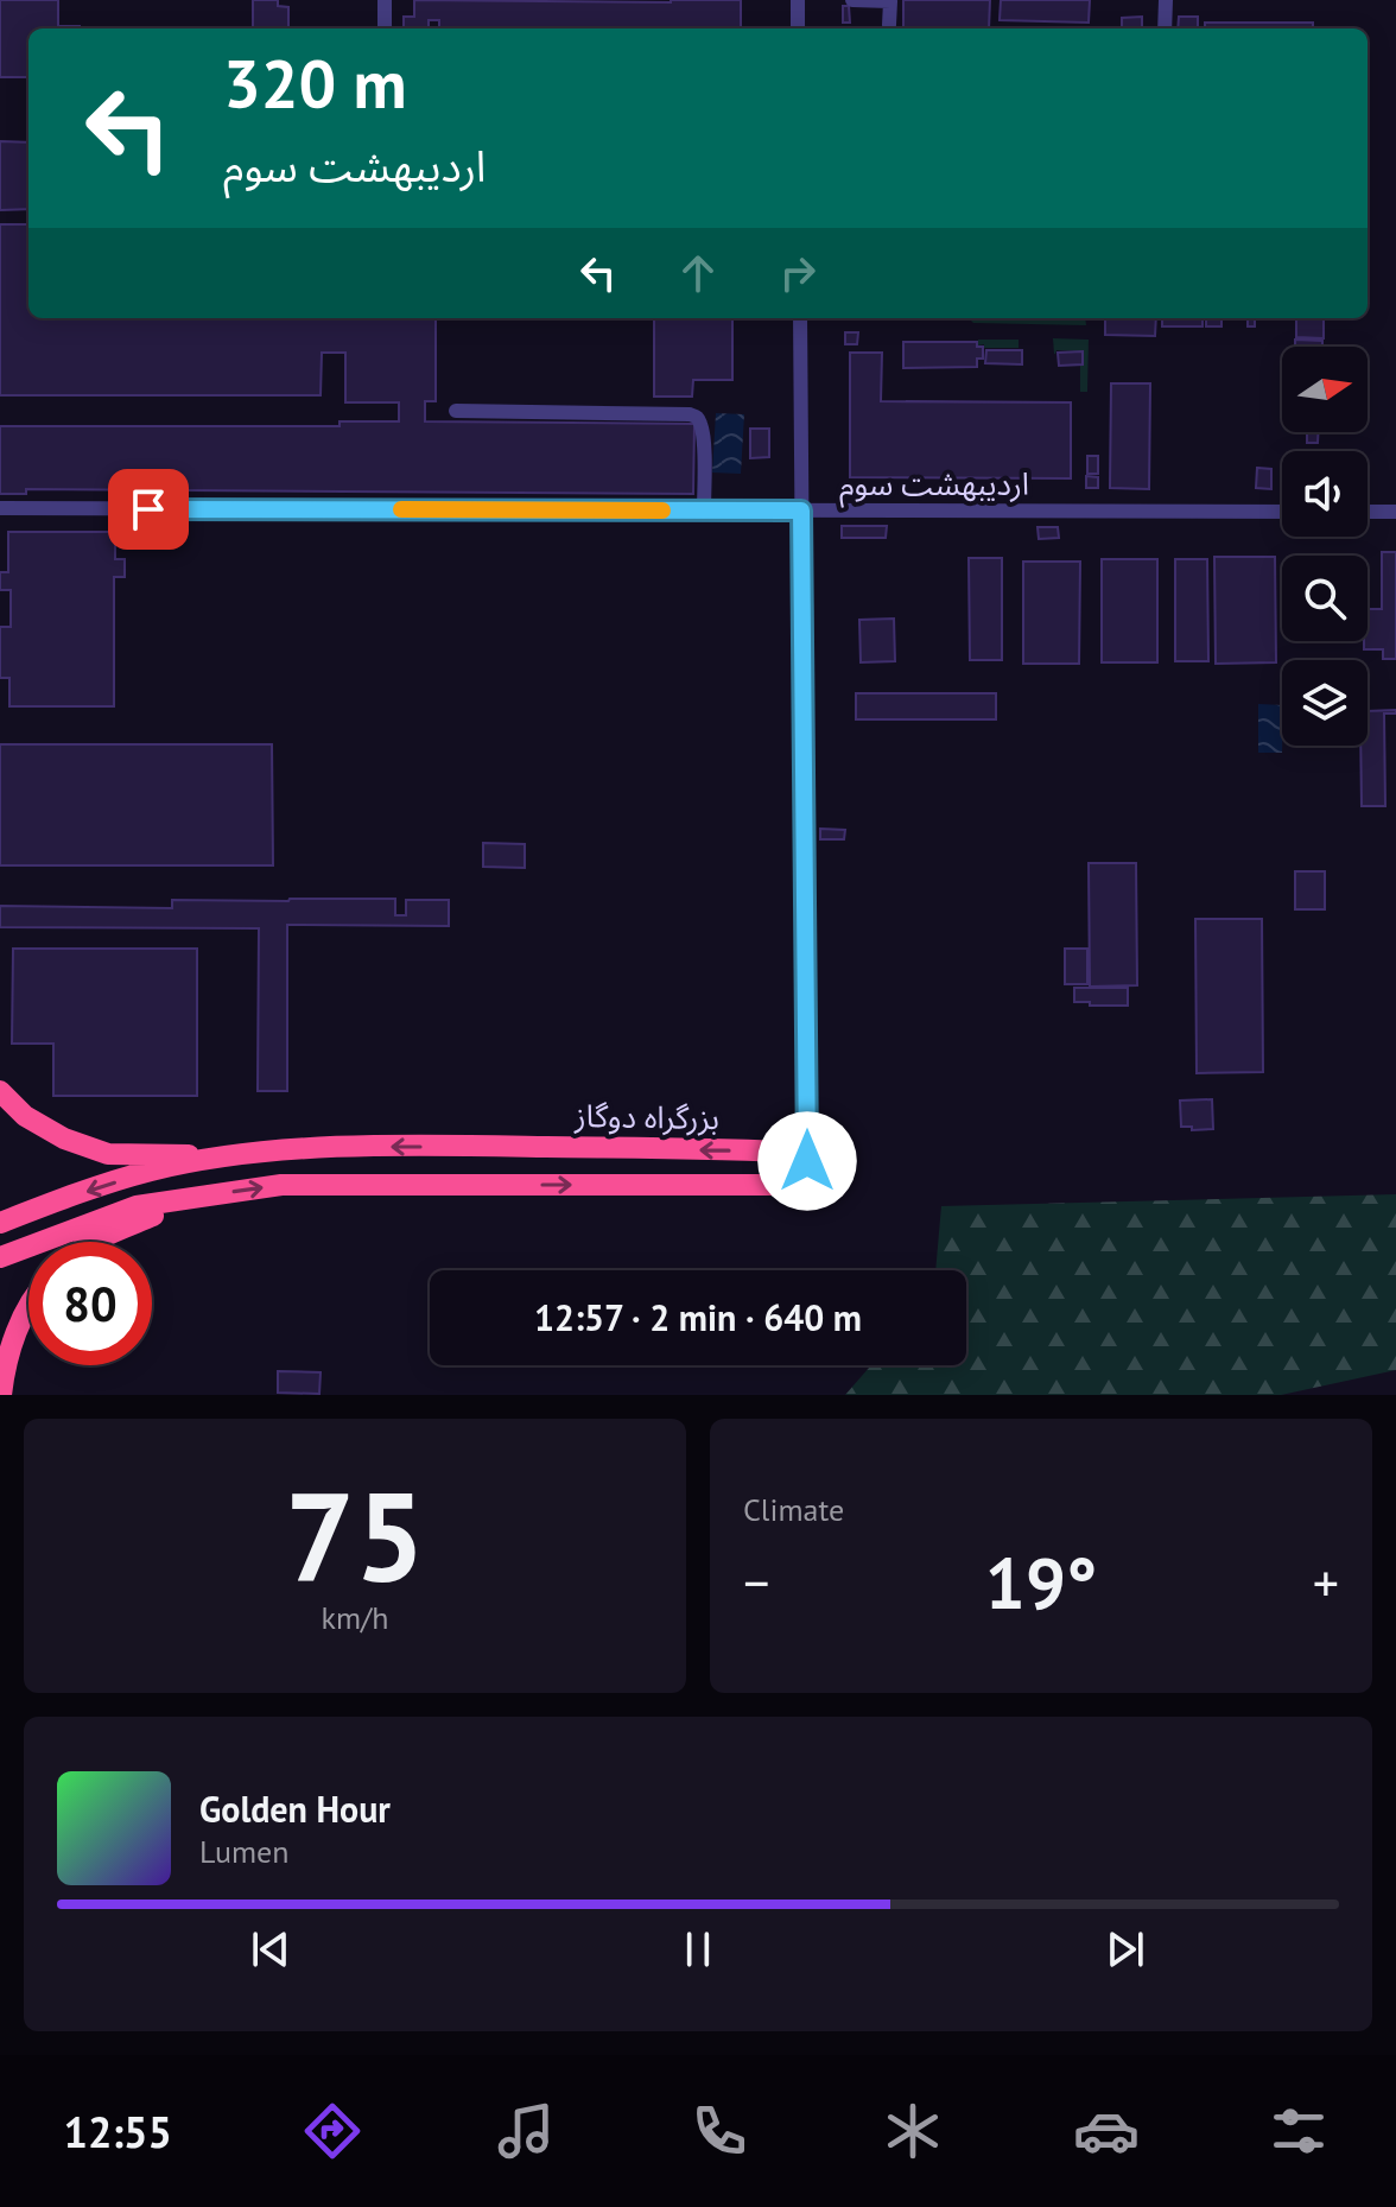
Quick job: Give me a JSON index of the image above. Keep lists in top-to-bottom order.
{
  "streets": {
    "highway": ["بزرگراه دوگاز"],
    "street": ["اردیبهشت سوم"]
  },
  "north": "right",
  "page": {
    "turn": ["320 m", "اردیبهشت سوم"],
    "limit": "80",
    "trip": "12:57 · 2 min · 640 m",
    "tile": [
      ["75", "km/h"],
      "Climate"
    ],
    "heat": ["−", "19°", "+"],
    "song": ["Golden Hour", "Lumen"],
    "tabs": "12:55"
  }
}
